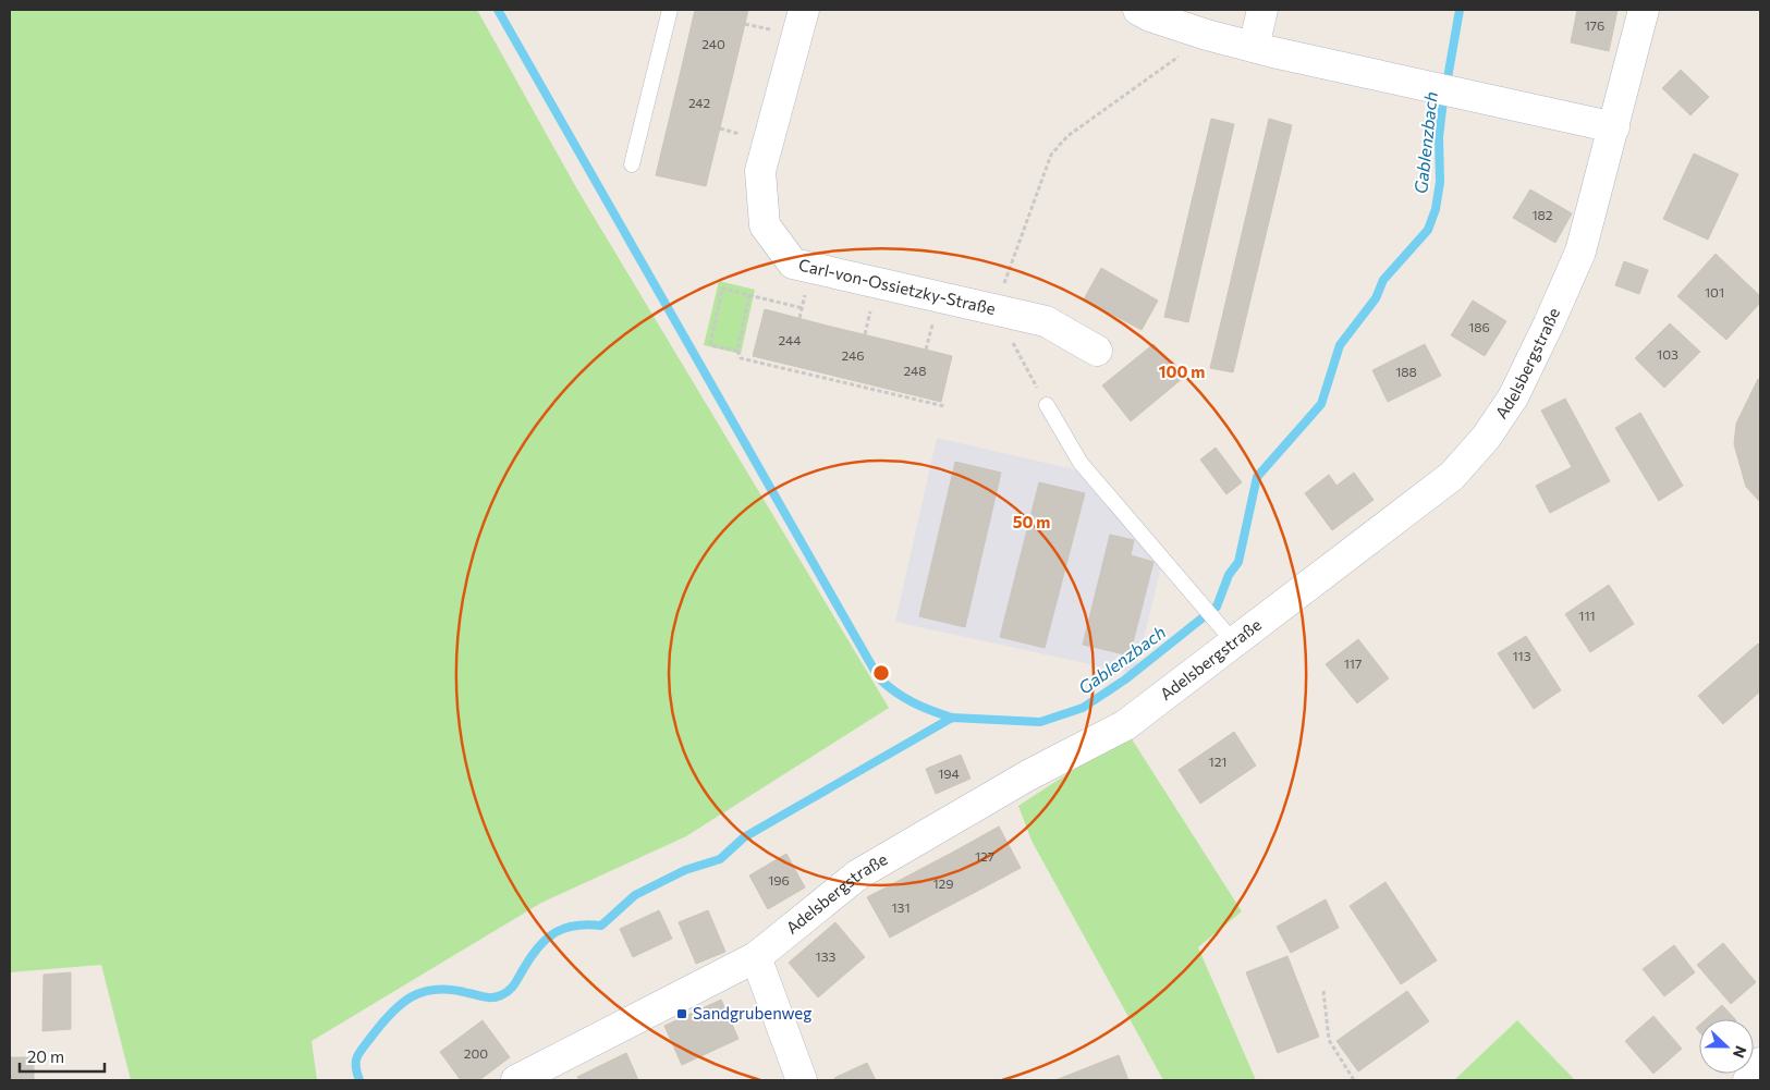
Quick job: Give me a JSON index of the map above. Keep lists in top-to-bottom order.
{
  "streets": {
    "street": ["Carl-von-Ossietzky-Straße", "Adelsbergstraße"]
  },
  "water": ["Gablenzbach"],
  "places": {
    "transit": ["Sandgrubenweg"]
  },
  "house_numbers": [
    "176",
    "240",
    "242",
    "182",
    "101",
    "186",
    "244",
    "103",
    "246",
    "248",
    "188",
    "111",
    "113",
    "117",
    "121",
    "194",
    "127",
    "196",
    "129",
    "131",
    "133",
    "200"
  ],
  "scale_bar": "20 m",
  "north": "right",
  "rings": ["100 m", "50 m"]
}
